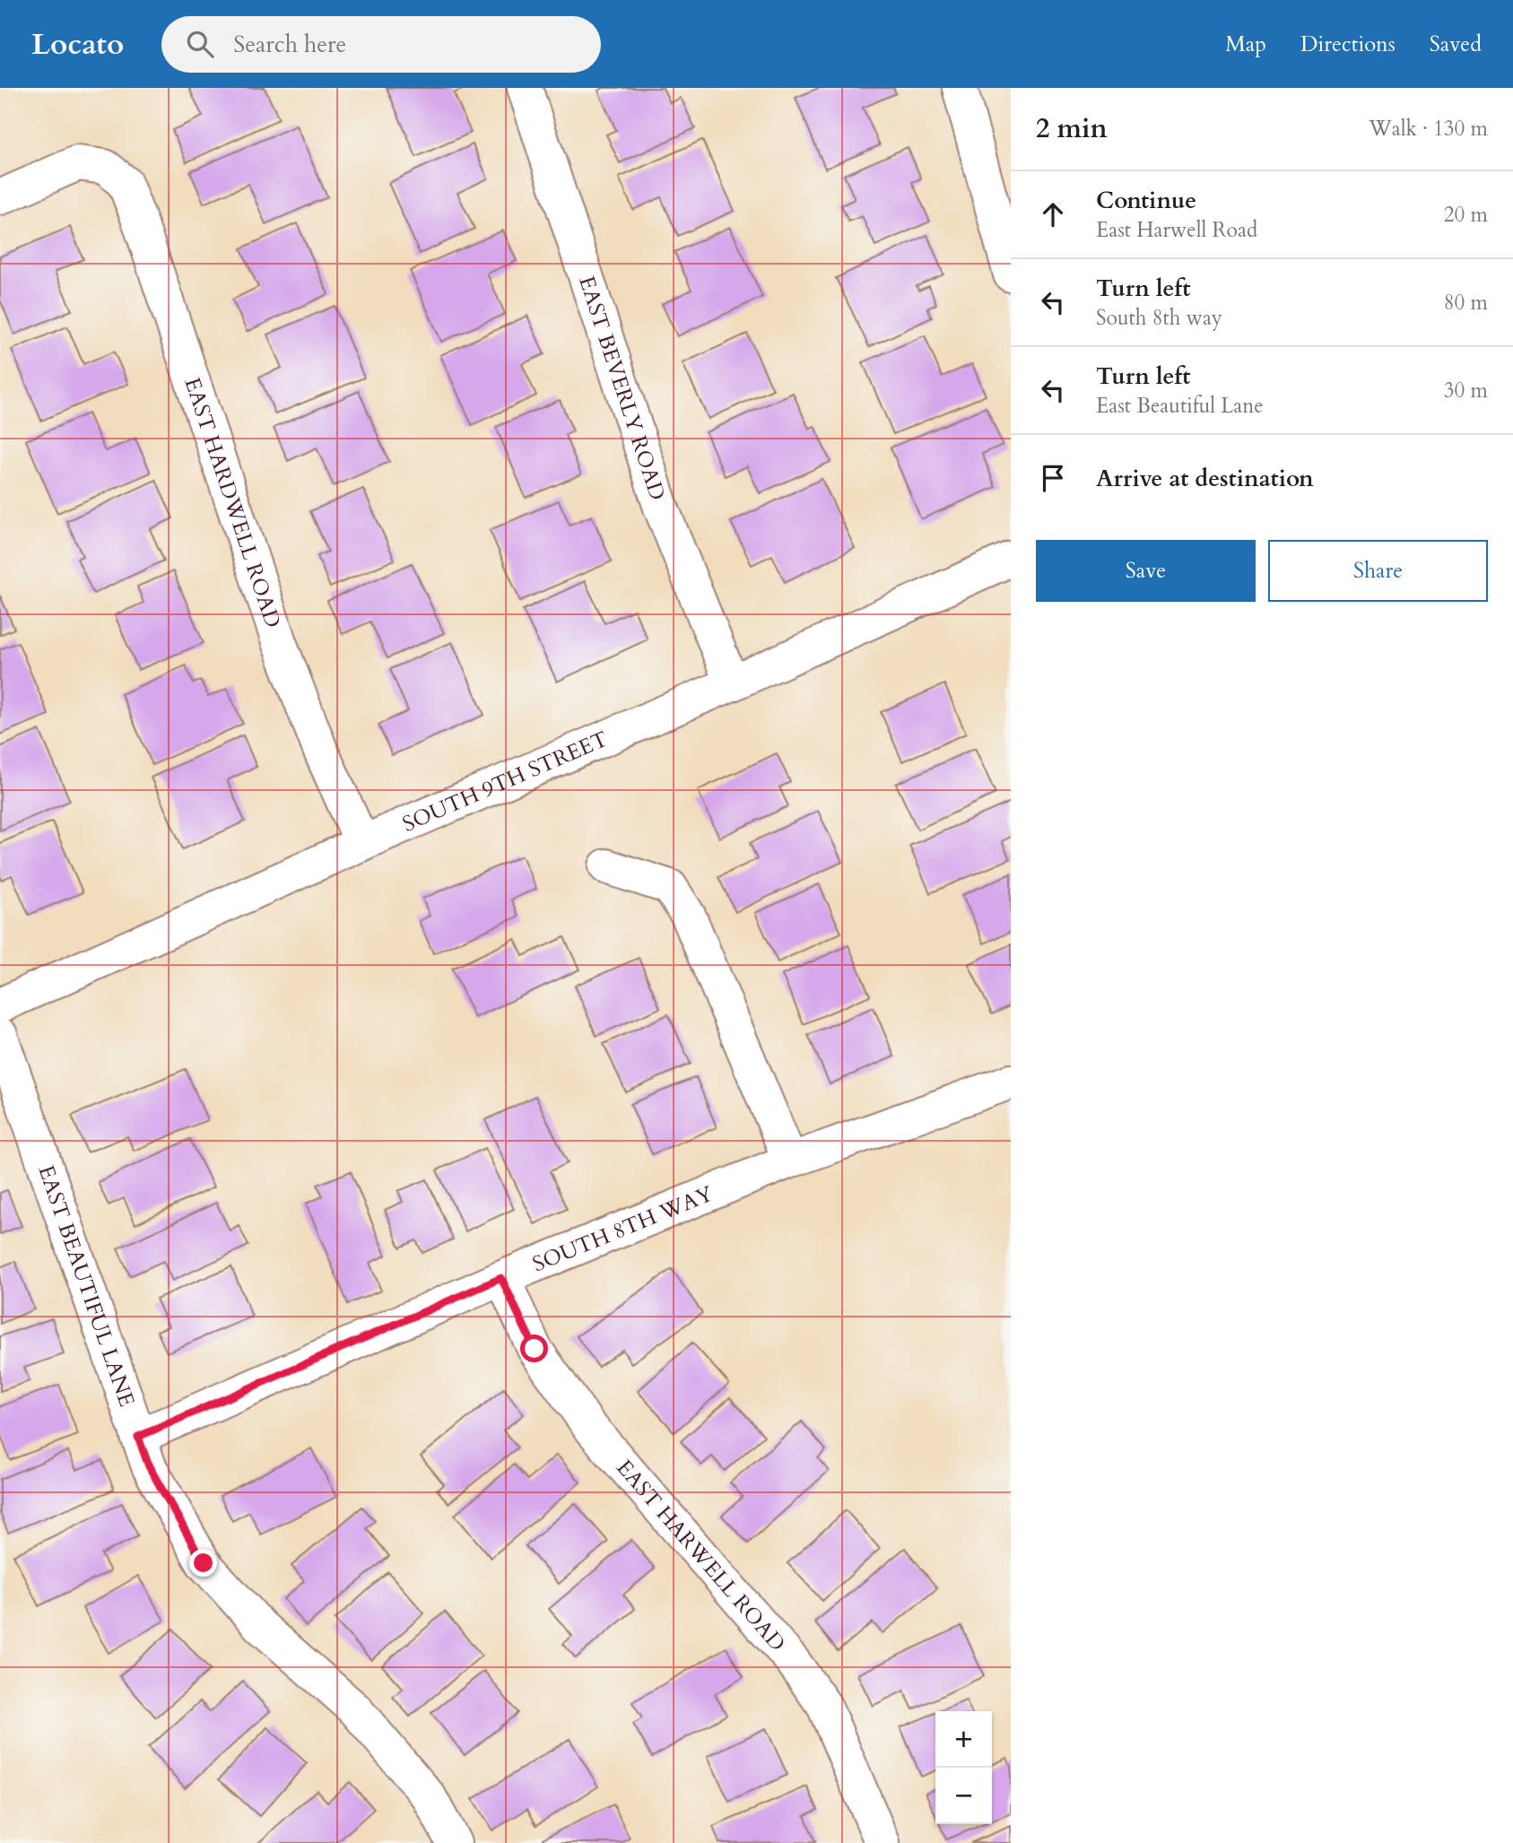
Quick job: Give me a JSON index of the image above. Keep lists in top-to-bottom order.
{
  "streets": {
    "street": [
      "EAST BEVERLY ROAD",
      "EAST HARDWELL ROAD",
      "SOUTH 9TH STREET",
      "SOUTH 8TH WAY",
      "EAST BEAUTIFUL LANE",
      "EAST HARWELL ROAD"
    ]
  },
  "crossings": [
    ["EAST BEVERLY ROAD", "SOUTH 9TH STREET"],
    ["EAST HARDWELL ROAD", "SOUTH 9TH STREET"],
    ["SOUTH 8TH WAY", "EAST BEAUTIFUL LANE"],
    ["SOUTH 8TH WAY", "EAST HARWELL ROAD"]
  ],
  "page": {
    "header": "Locato",
    "search": "Search here",
    "nav": ["Map", "Directions", "Saved"],
    "heading": ["2 min", "Walk · 130 m"],
    "list": [
      ["Continue", "East Harwell Road", "20 m"],
      ["Turn left", "South 8th way", "80 m"],
      ["Turn left", "East Beautiful Lane", "30 m"],
      "Arrive at destination"
    ],
    "buttons": ["Save", "Share"],
    "map_buttons": ["+", "−"]
  }
}
